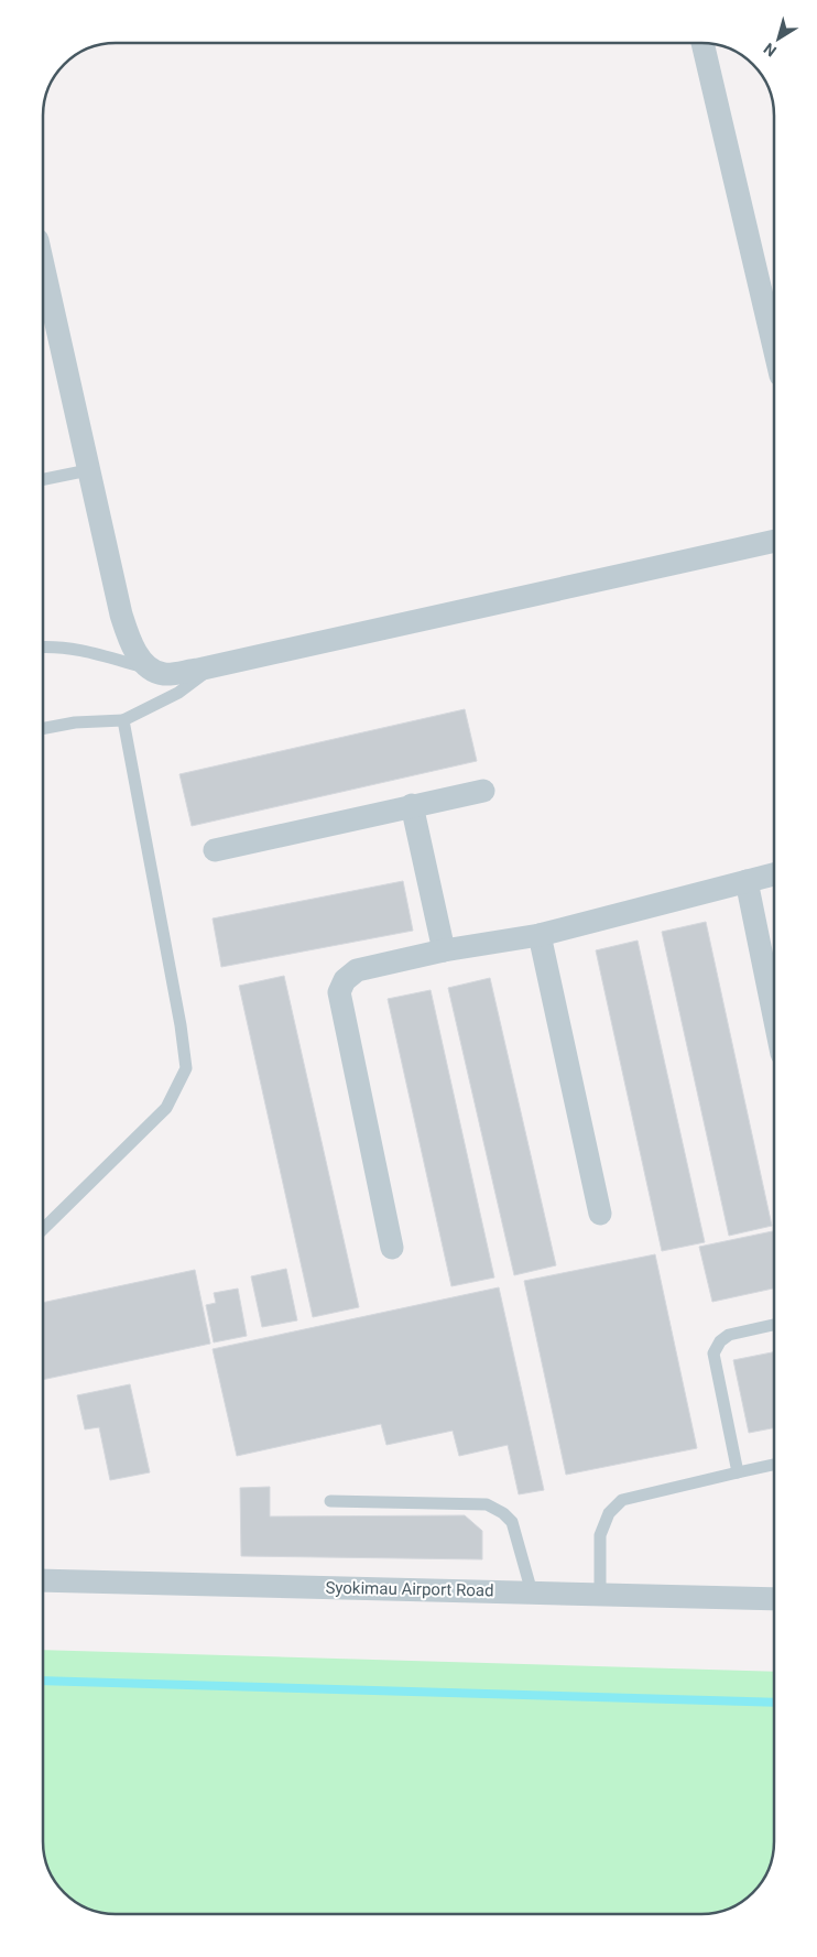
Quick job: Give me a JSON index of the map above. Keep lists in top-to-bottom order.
{
  "streets": {
    "street": ["Syokimau Airport Road"]
  },
  "north": "bottom left"
}
